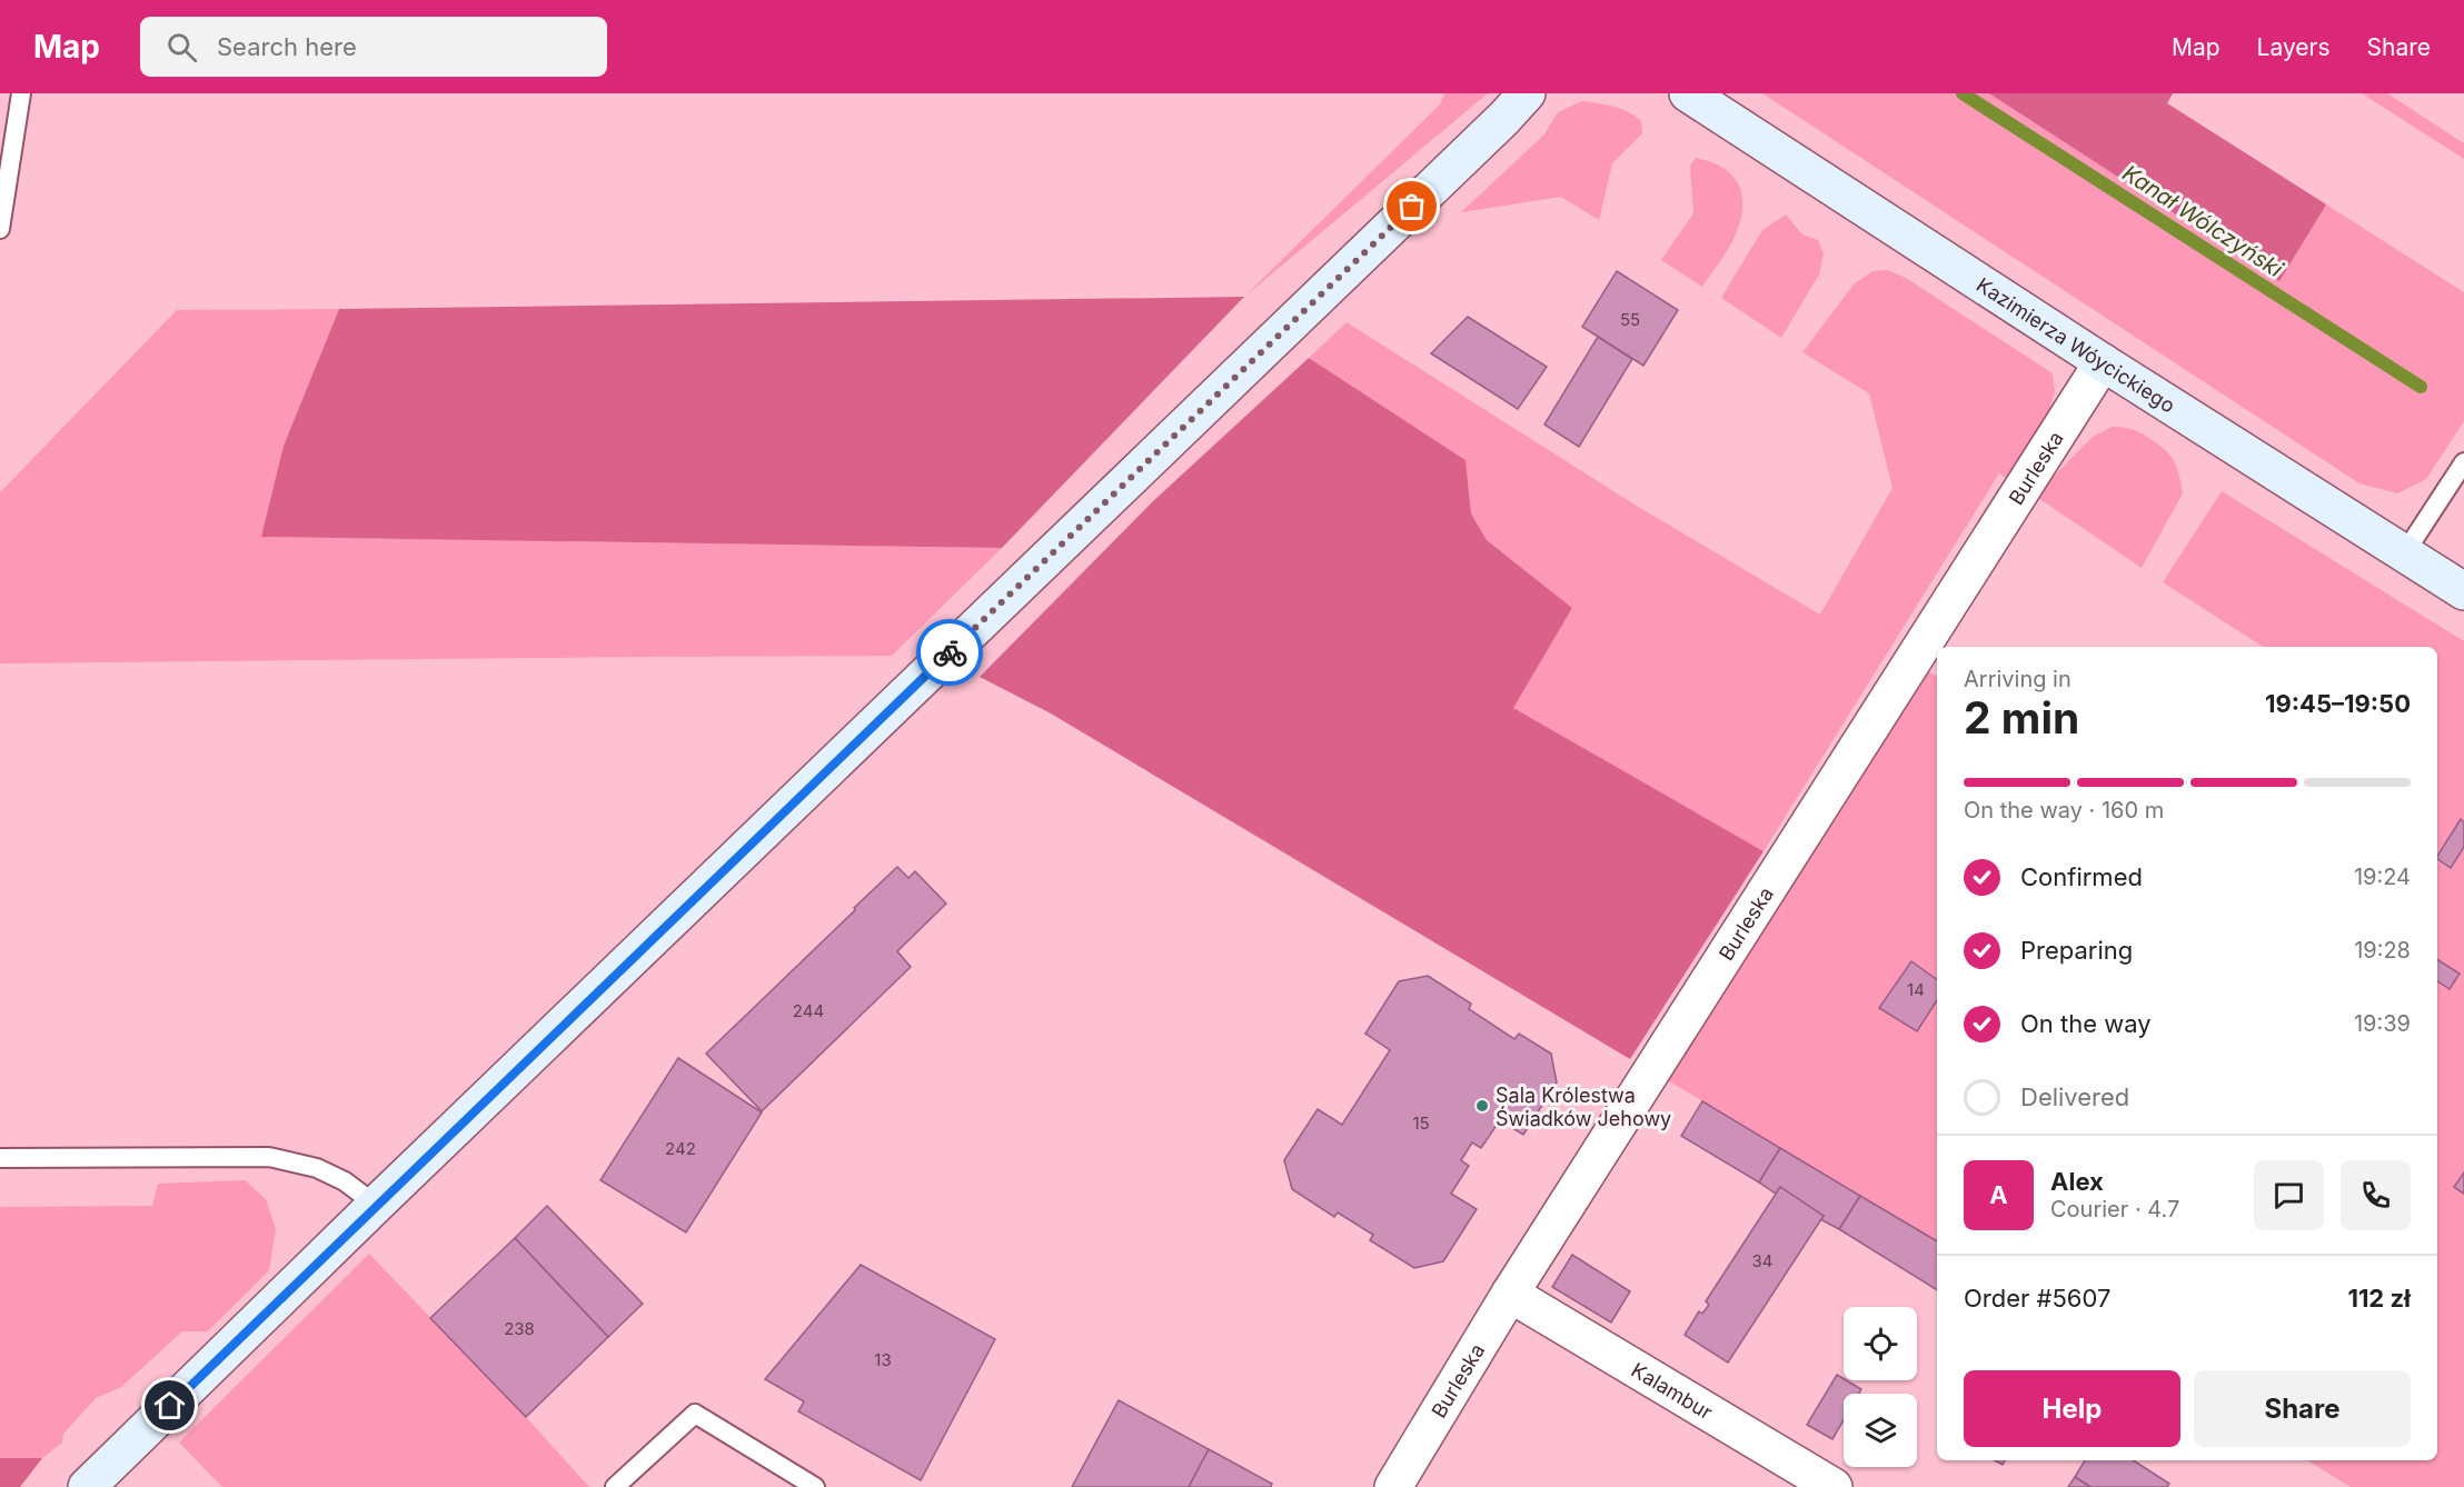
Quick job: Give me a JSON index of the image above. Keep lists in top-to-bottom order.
{
  "streets": {
    "street": ["Kazimierza Wóycickiego", "Burleska", "Kalambur"]
  },
  "crossings": [
    ["Kazimierza Wóycickiego", "Burleska"],
    ["Burleska", "Kalambur"]
  ],
  "water": ["Kanał Wólczyński"],
  "places": ["Sala Królestwa Świadków Jehowy"],
  "house_numbers": [
    "55",
    "14",
    "244",
    "15",
    "242",
    "34",
    "238",
    "13"
  ],
  "page": {
    "header": "Map",
    "search": "Search here",
    "nav": ["Map", "Layers", "Share"],
    "heading": ["2 min", "Arriving in", "19:45–19:50"],
    "panel": [
      "Alex",
      "Courier · 4.7",
      "Order #5607",
      "112 zł"
    ],
    "bar": "On the way · 160 m",
    "list": [
      ["Confirmed", "19:24"],
      ["Preparing", "19:28"],
      ["On the way", "19:39"],
      "Delivered"
    ],
    "round": "A",
    "buttons": ["Help", "Share"]
  }
}
